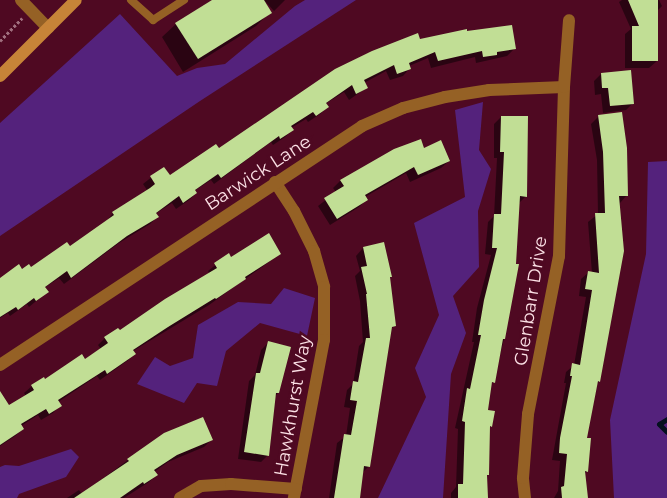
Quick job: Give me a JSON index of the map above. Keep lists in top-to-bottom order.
{
  "streets": {
    "street": ["Barwick Lane", "Glenbarr Drive", "Hawkhurst Way"]
  },
  "crossings": [
    ["Barwick Lane", "Glenbarr Drive"],
    ["Barwick Lane", "Hawkhurst Way"]
  ]
}
